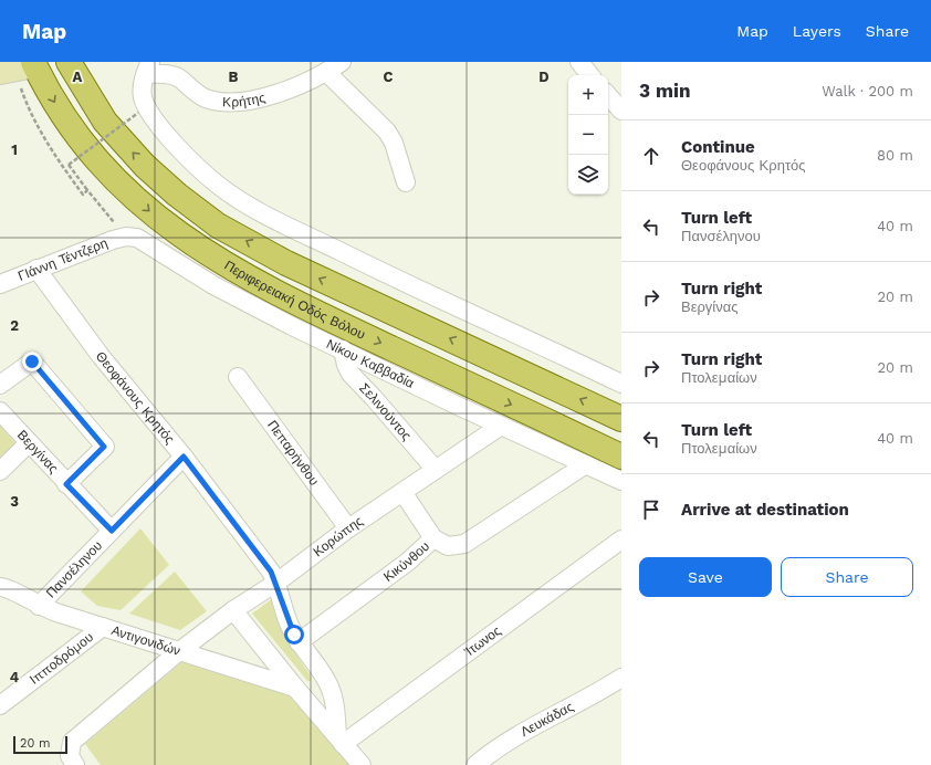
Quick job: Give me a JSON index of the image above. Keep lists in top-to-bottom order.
{
  "streets": {
    "main road": ["Περιφερειακή Οδός Βόλου"],
    "street": [
      "Κρήτης",
      "ΓΙάννη Τέντζερη",
      "Νίκου Καββαδία",
      "Θεοφάνους Κρητός",
      "Σελινούντος",
      "Βεργίνας",
      "Πεπαρήνθου",
      "Κορώπης",
      "Κικύνθου",
      "Πανσέληνου",
      "Αντιγονιδών",
      "Ίτωνος",
      "Ιπποδρόμου",
      "Λευκάδας"
    ]
  },
  "crossings": [
    ["ΓΙάννη Τέντζερη", "Νίκου Καββαδία"],
    ["ΓΙάννη Τέντζερη", "Θεοφάνους Κρητός"],
    ["Νίκου Καββαδία", "Σελινούντος"],
    ["Νίκου Καββαδία", "Κορώπης"],
    ["Νίκου Καββαδία", "Κικύνθου"],
    ["Θεοφάνους Κρητός", "Κορώπης"],
    ["Θεοφάνους Κρητός", "Κικύνθου"],
    ["Θεοφάνους Κρητός", "Πανσέληνου"],
    ["Θεοφάνους Κρητός", "Ίτωνος"],
    ["Σελινούντος", "Κορώπης"],
    ["Βεργίνας", "Πανσέληνου"],
    ["Πεπαρήνθου", "Κορώπης"],
    ["Κορώπης", "Αντιγονιδών"],
    ["Πανσέληνου", "Αντιγονιδών"],
    ["Αντιγονιδών", "Ιπποδρόμου"]
  ],
  "scale_bar": "20 m",
  "page": {
    "header": "Map",
    "nav": ["Map", "Layers", "Share"],
    "heading": ["3 min", "Walk · 200 m"],
    "map_buttons": ["+", "−"],
    "list": [
      ["Continue", "Θεοφάνους Κρητός", "80 m"],
      ["Turn left", "Πανσέληνου", "40 m"],
      ["Turn right", "Βεργίνας", "20 m"],
      ["Turn right", "Πτολεμαίων", "20 m"],
      ["Turn left", "Πτολεμαίων", "40 m"],
      "Arrive at destination"
    ],
    "buttons": ["Save", "Share"],
    "scale": "20 m"
  },
  "grid": {
    "columns": [
      "A",
      "B",
      "C",
      "D"
    ],
    "rows": [
      "1",
      "2",
      "3",
      "4"
    ]
  }
}
